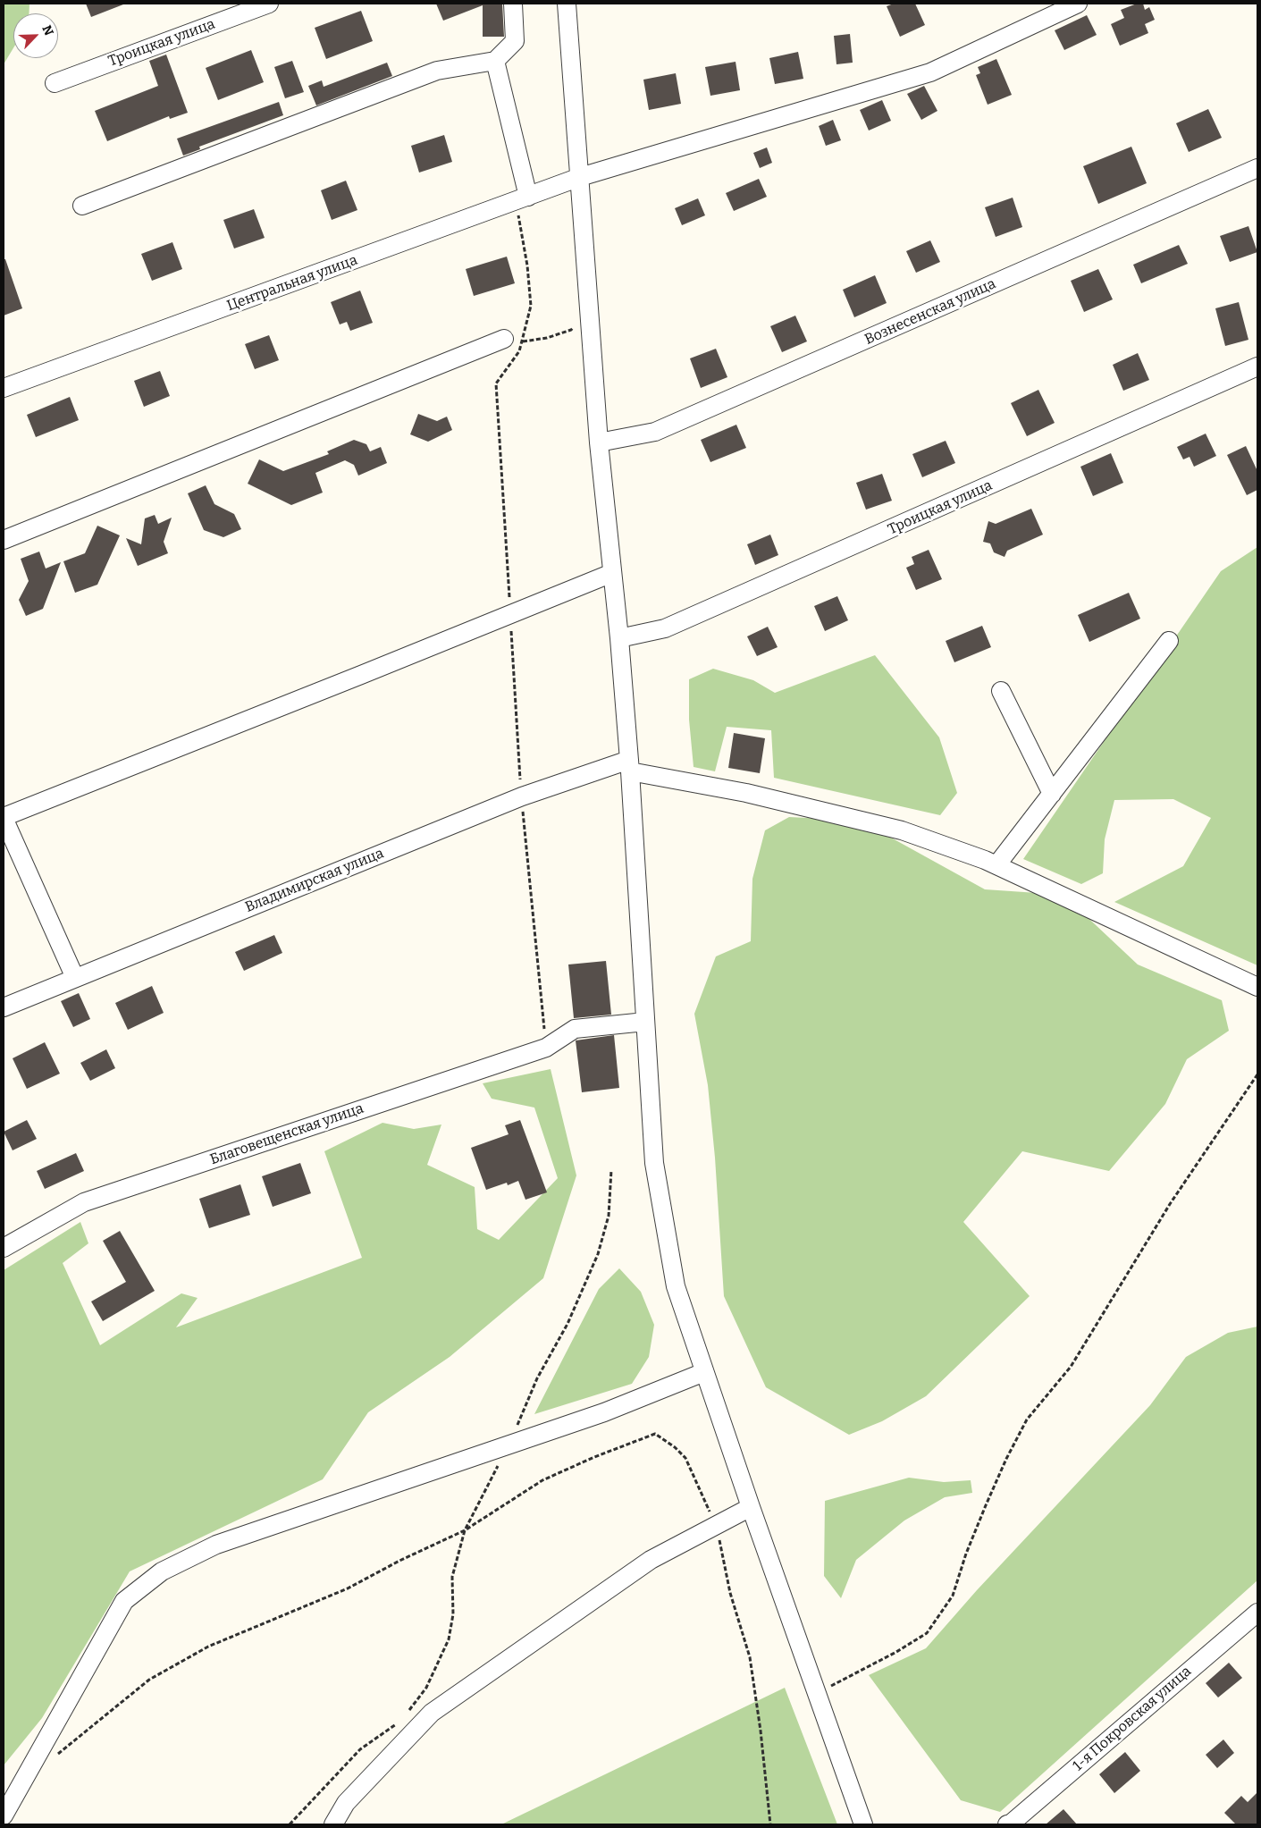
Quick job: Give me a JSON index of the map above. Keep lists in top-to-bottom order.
{
  "streets": {
    "street": [
      "Троицкая улица",
      "Центральная улица",
      "Вознесенская улица",
      "Владимирская улица",
      "Благовещенская улица",
      "1-я Покровская улица"
    ]
  },
  "north": "top right"
}
